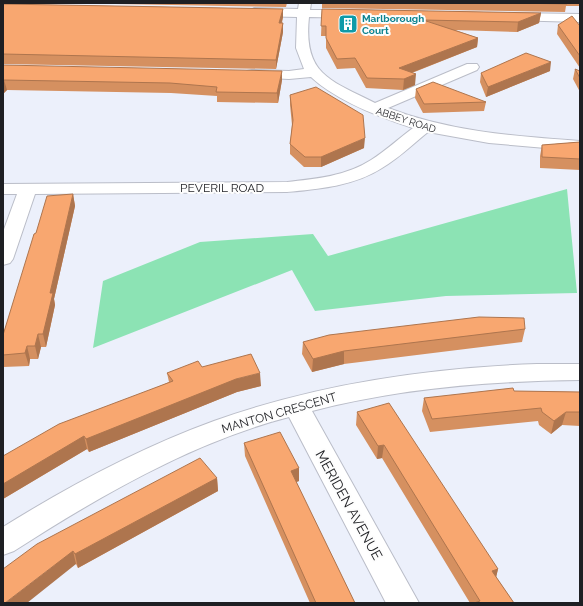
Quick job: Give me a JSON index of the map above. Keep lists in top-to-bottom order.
{
  "streets": {
    "street": [
      "ABBEY ROAD",
      "PEVERIL ROAD",
      "MANTON CRESCENT",
      "MERIDEN AVENUE"
    ]
  },
  "crossings": [
    ["ABBEY ROAD", "PEVERIL ROAD"],
    ["MANTON CRESCENT", "MERIDEN AVENUE"]
  ],
  "places": {
    "building": ["Marlborough Court"]
  }
}
